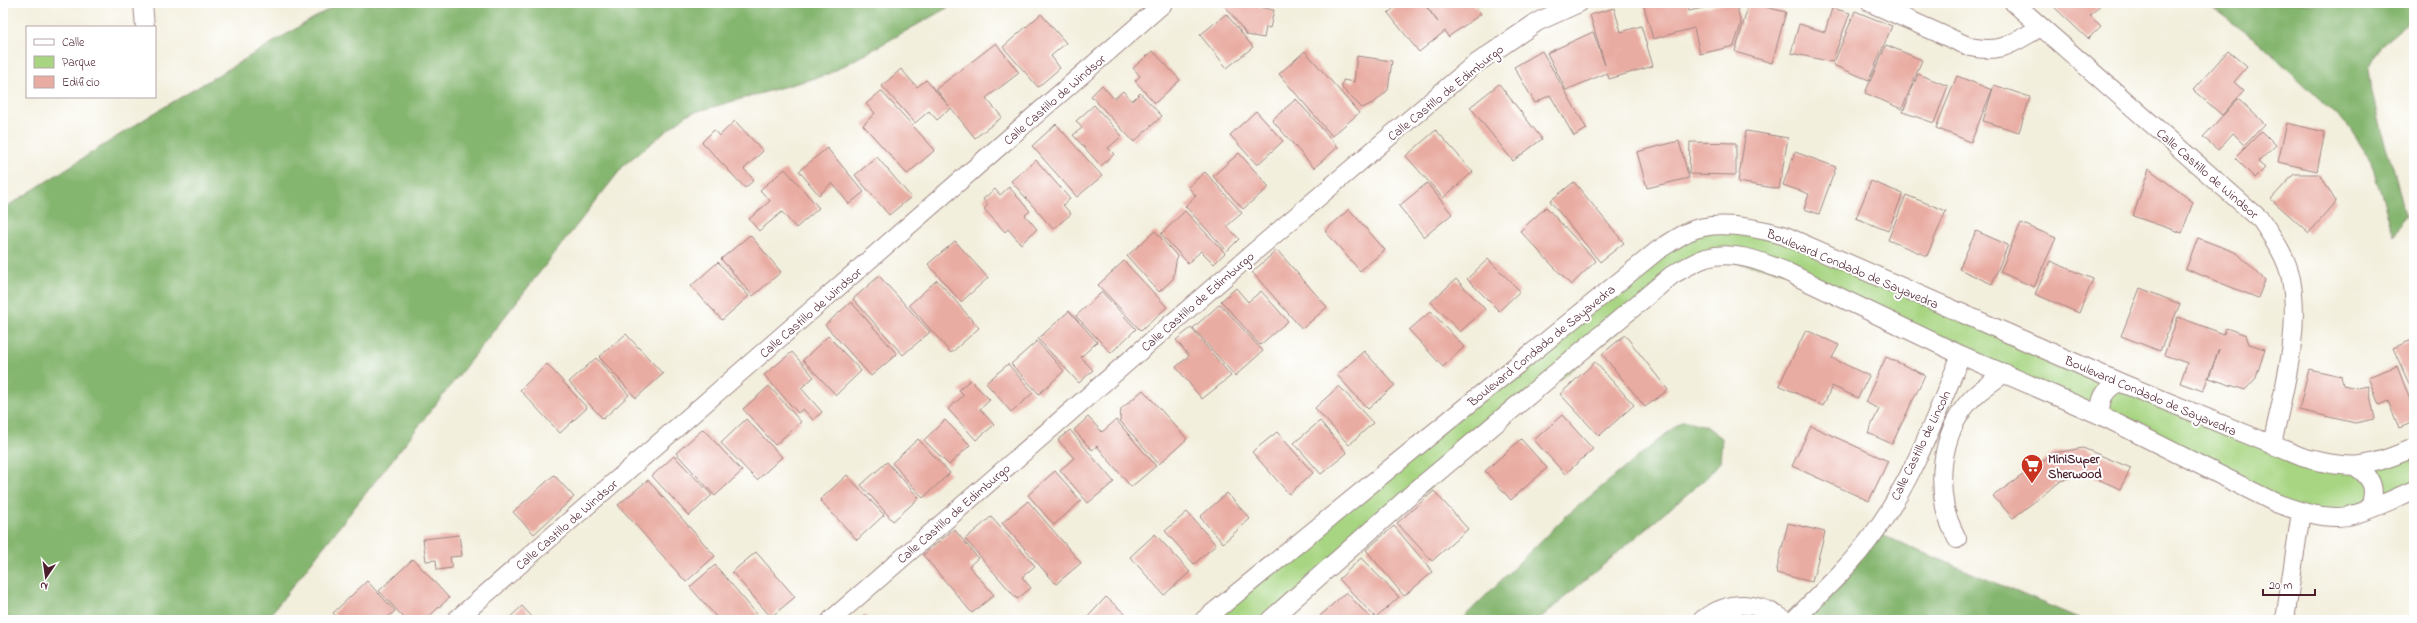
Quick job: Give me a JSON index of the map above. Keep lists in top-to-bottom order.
{
  "streets": {
    "street": [
      "Calle Castillo de Edimburgo",
      "Calle Castillo de Windsor",
      "Boulevard Condado de Sayavedra",
      "Calle Castillo de Lincoln"
    ]
  },
  "crossings": [
    ["Calle Castillo de Windsor", "Boulevard Condado de Sayavedra"]
  ],
  "places": {
    "supermarket": ["MiniSuper Sherwood"]
  },
  "legend": ["Calle", "Parque", "Edificio"],
  "scale_bar": "20 m",
  "north": "bottom"
}
